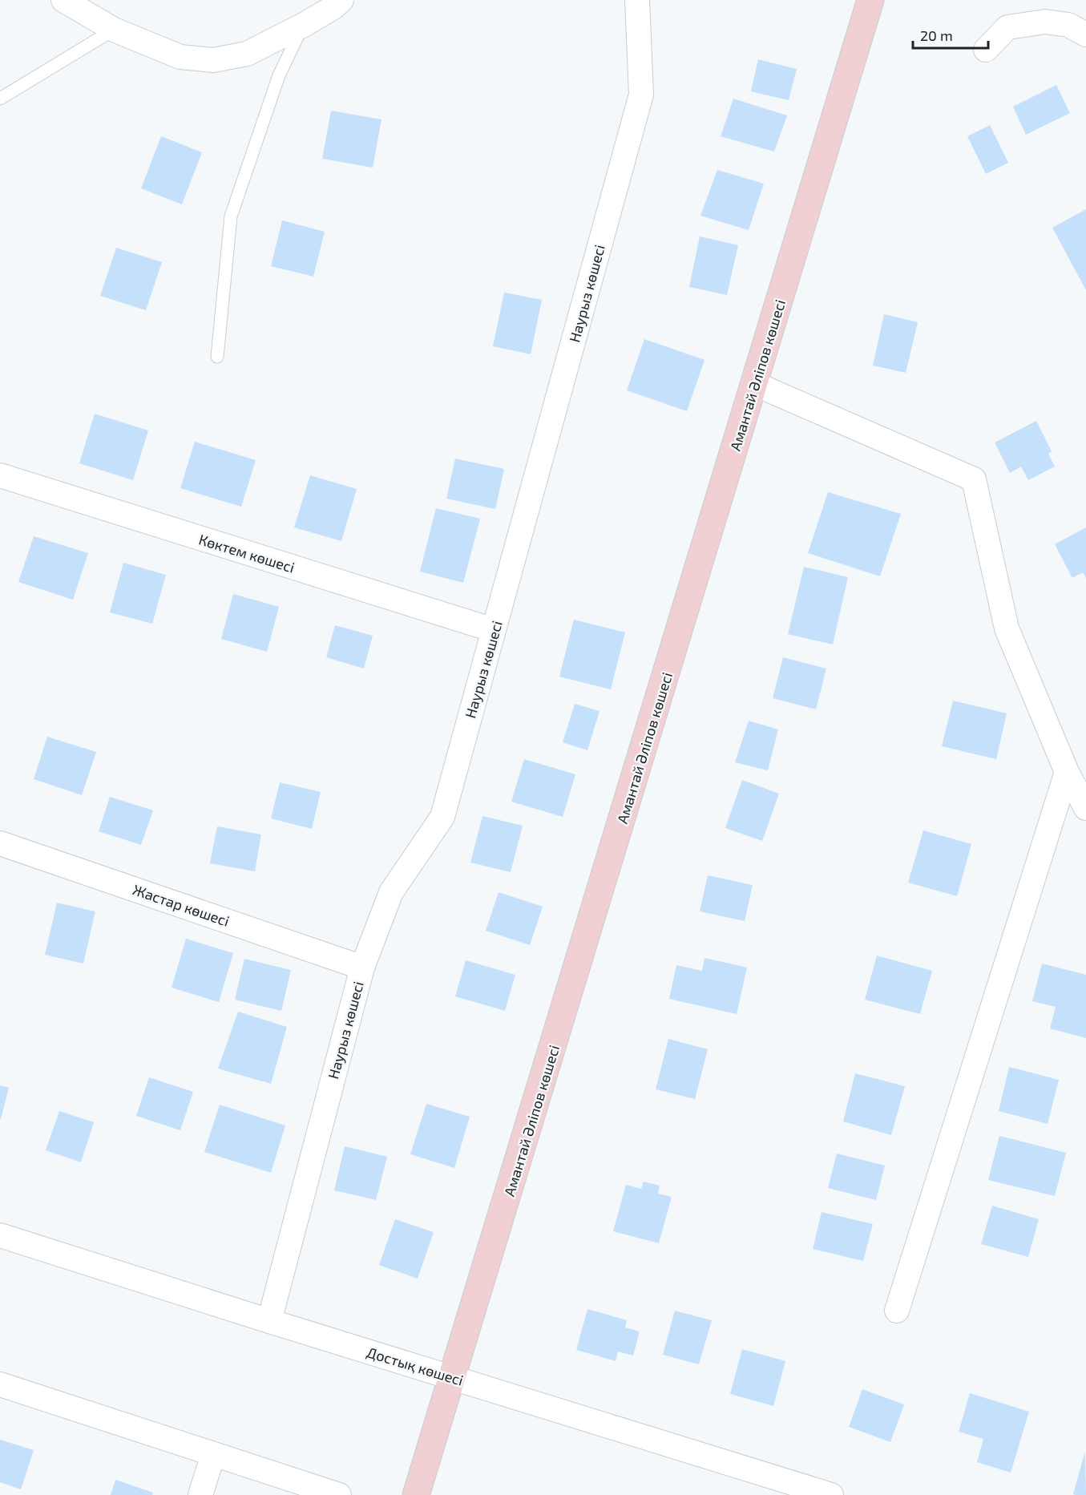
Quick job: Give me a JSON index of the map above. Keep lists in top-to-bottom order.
{
  "streets": {
    "main road": ["Амантай Әліпов көшесі"],
    "street": [
      "Наурыз көшесі",
      "Көктем көшесі",
      "Жастар көшесі",
      "Достық көшесі"
    ]
  },
  "crossings": [
    ["Наурыз көшесі", "Көктем көшесі"],
    ["Наурыз көшесі", "Жастар көшесі"],
    ["Наурыз көшесі", "Достық көшесі"],
    ["Амантай Әліпов көшесі", "Достық көшесі"]
  ],
  "scale_bar": "20 m"
}
